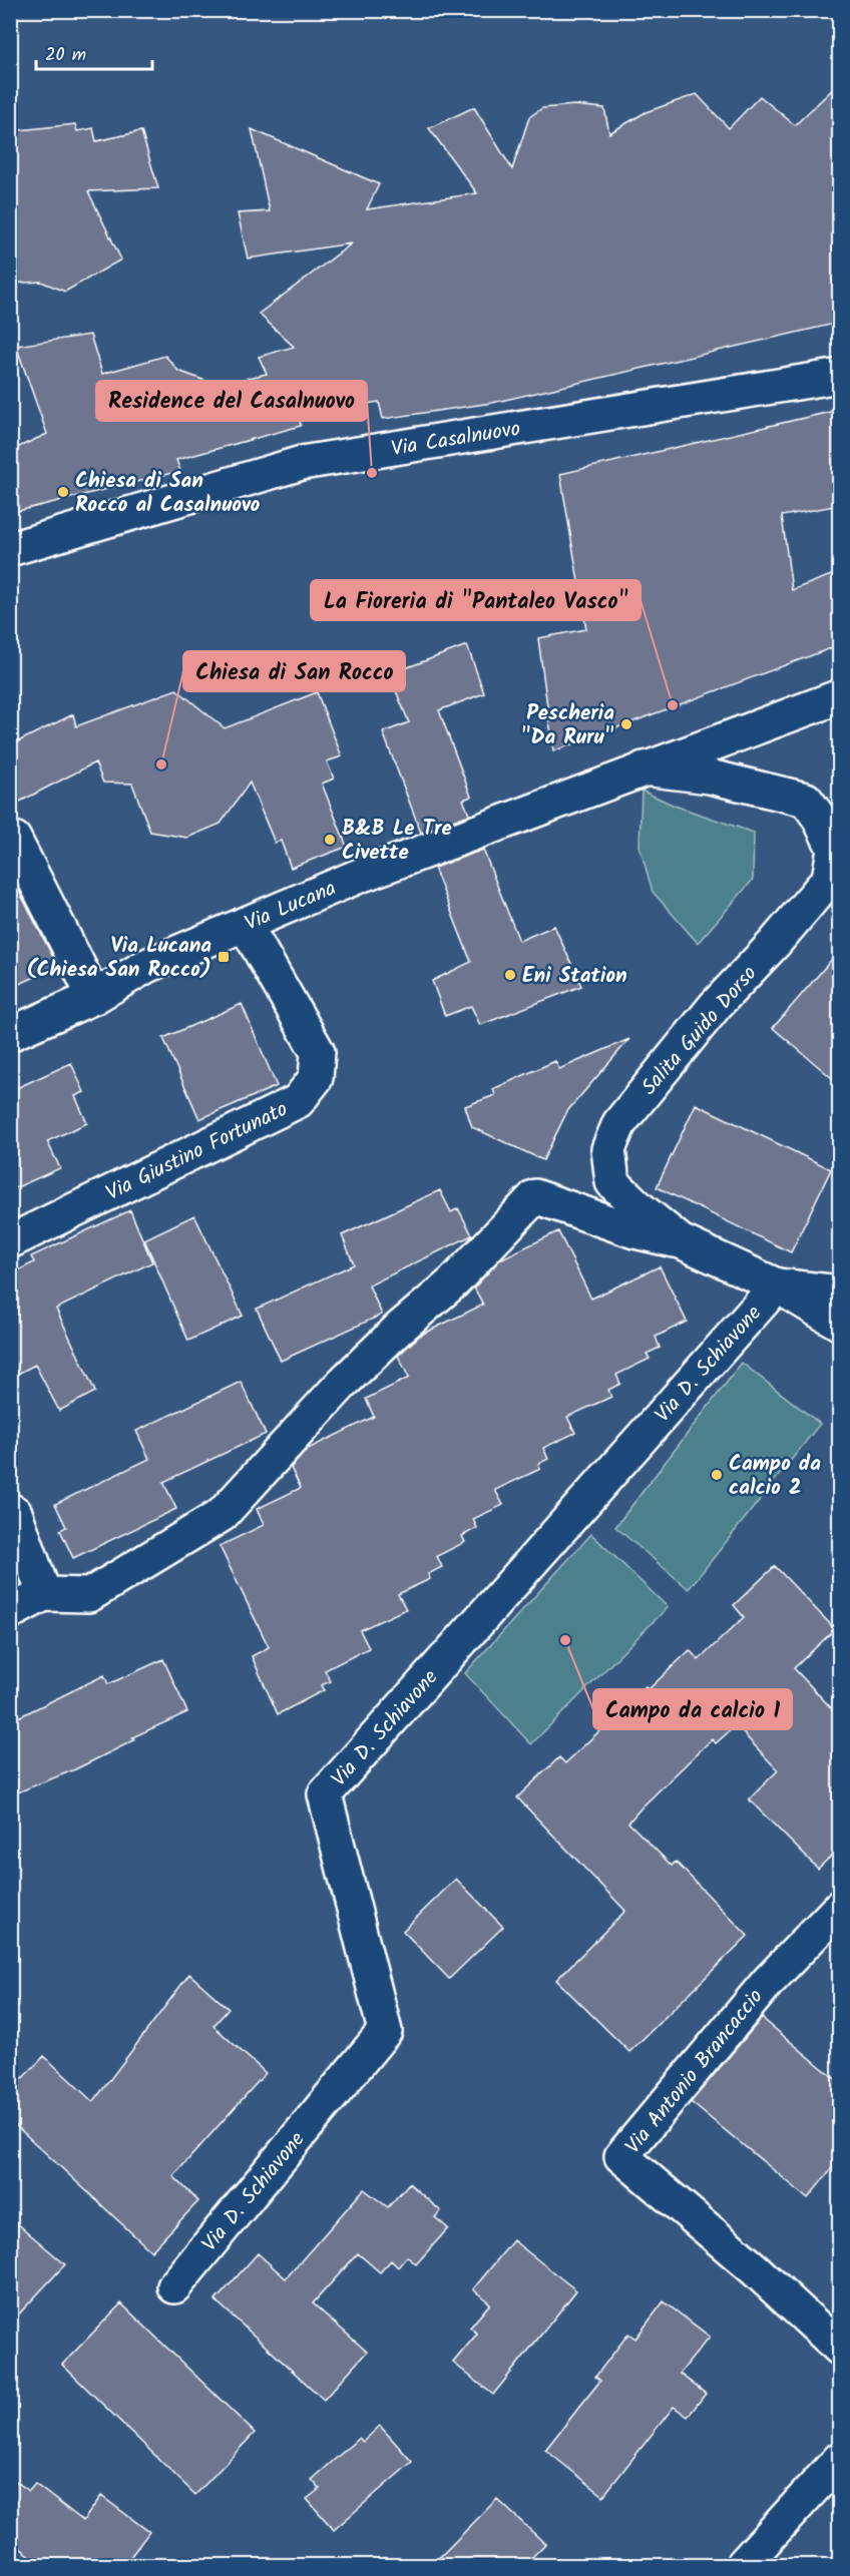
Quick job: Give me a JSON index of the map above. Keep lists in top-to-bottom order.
{
  "streets": {
    "street": [
      "Via Casalnuovo",
      "Via Lucana",
      "Salita Guido Dorso",
      "Via Giustino Fortunato",
      "Via D. Schiavone",
      "Via Antonio Brancaccio"
    ]
  },
  "crossings": [
    ["Via Lucana", "Salita Guido Dorso"],
    ["Via Lucana", "Via Giustino Fortunato"],
    ["Salita Guido Dorso", "Via D. Schiavone"]
  ],
  "places": {
    "other": [
      "Residence del Casalnuovo",
      "Chiesa di San Rocco al Casalnuovo",
      "La Fioreria di \"Pantaleo Vasco\"",
      "Pescheria \"Da Ruru\"",
      "Chiesa di San Rocco",
      "B&B Le Tre Civette",
      "Eni Station",
      "Campo da calcio 2",
      "Campo da calcio 1"
    ],
    "transit": ["Via Lucana (Chiesa San Rocco)"]
  },
  "scale_bar": "20 m"
}
